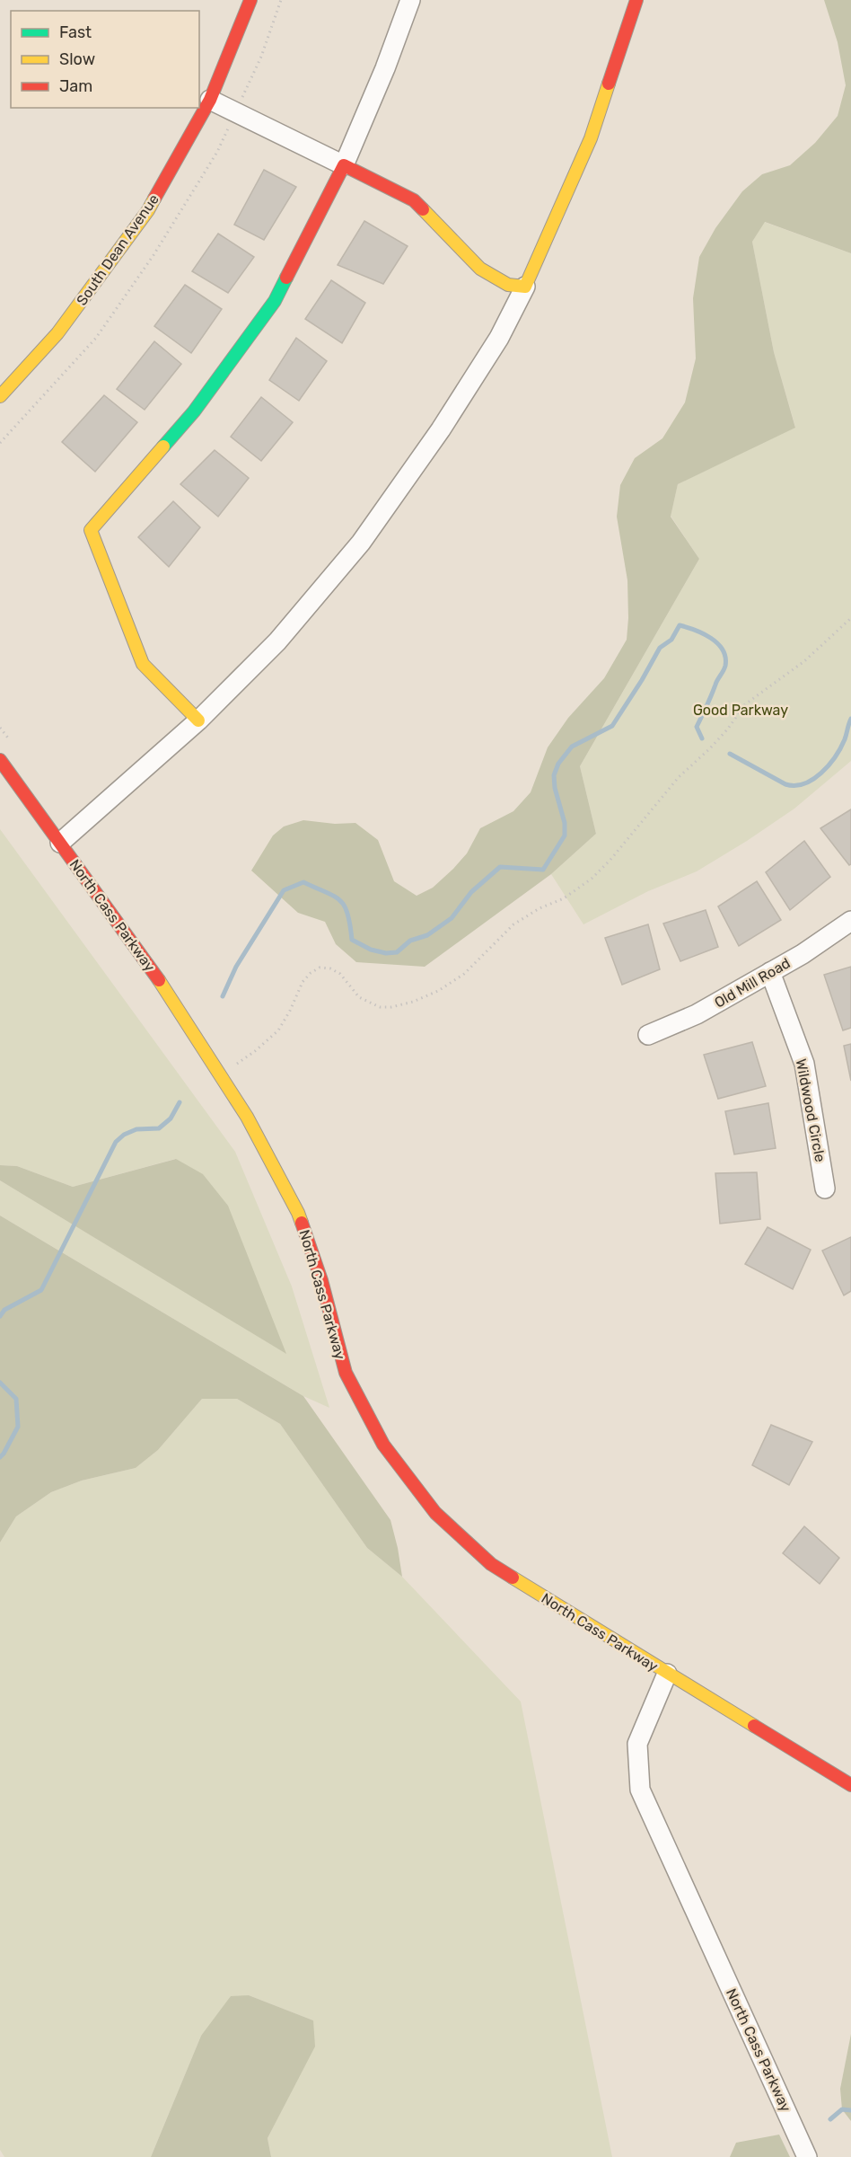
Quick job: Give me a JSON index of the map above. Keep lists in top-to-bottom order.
{
  "streets": {
    "street": [
      "South Dean Avenue",
      "North Cass Parkway",
      "Old Mill Road",
      "Wildwood Circle"
    ]
  },
  "crossings": [
    ["Old Mill Road", "Wildwood Circle"]
  ],
  "parks": ["Good Parkway"],
  "legend": ["Fast", "Slow", "Jam"]
}
